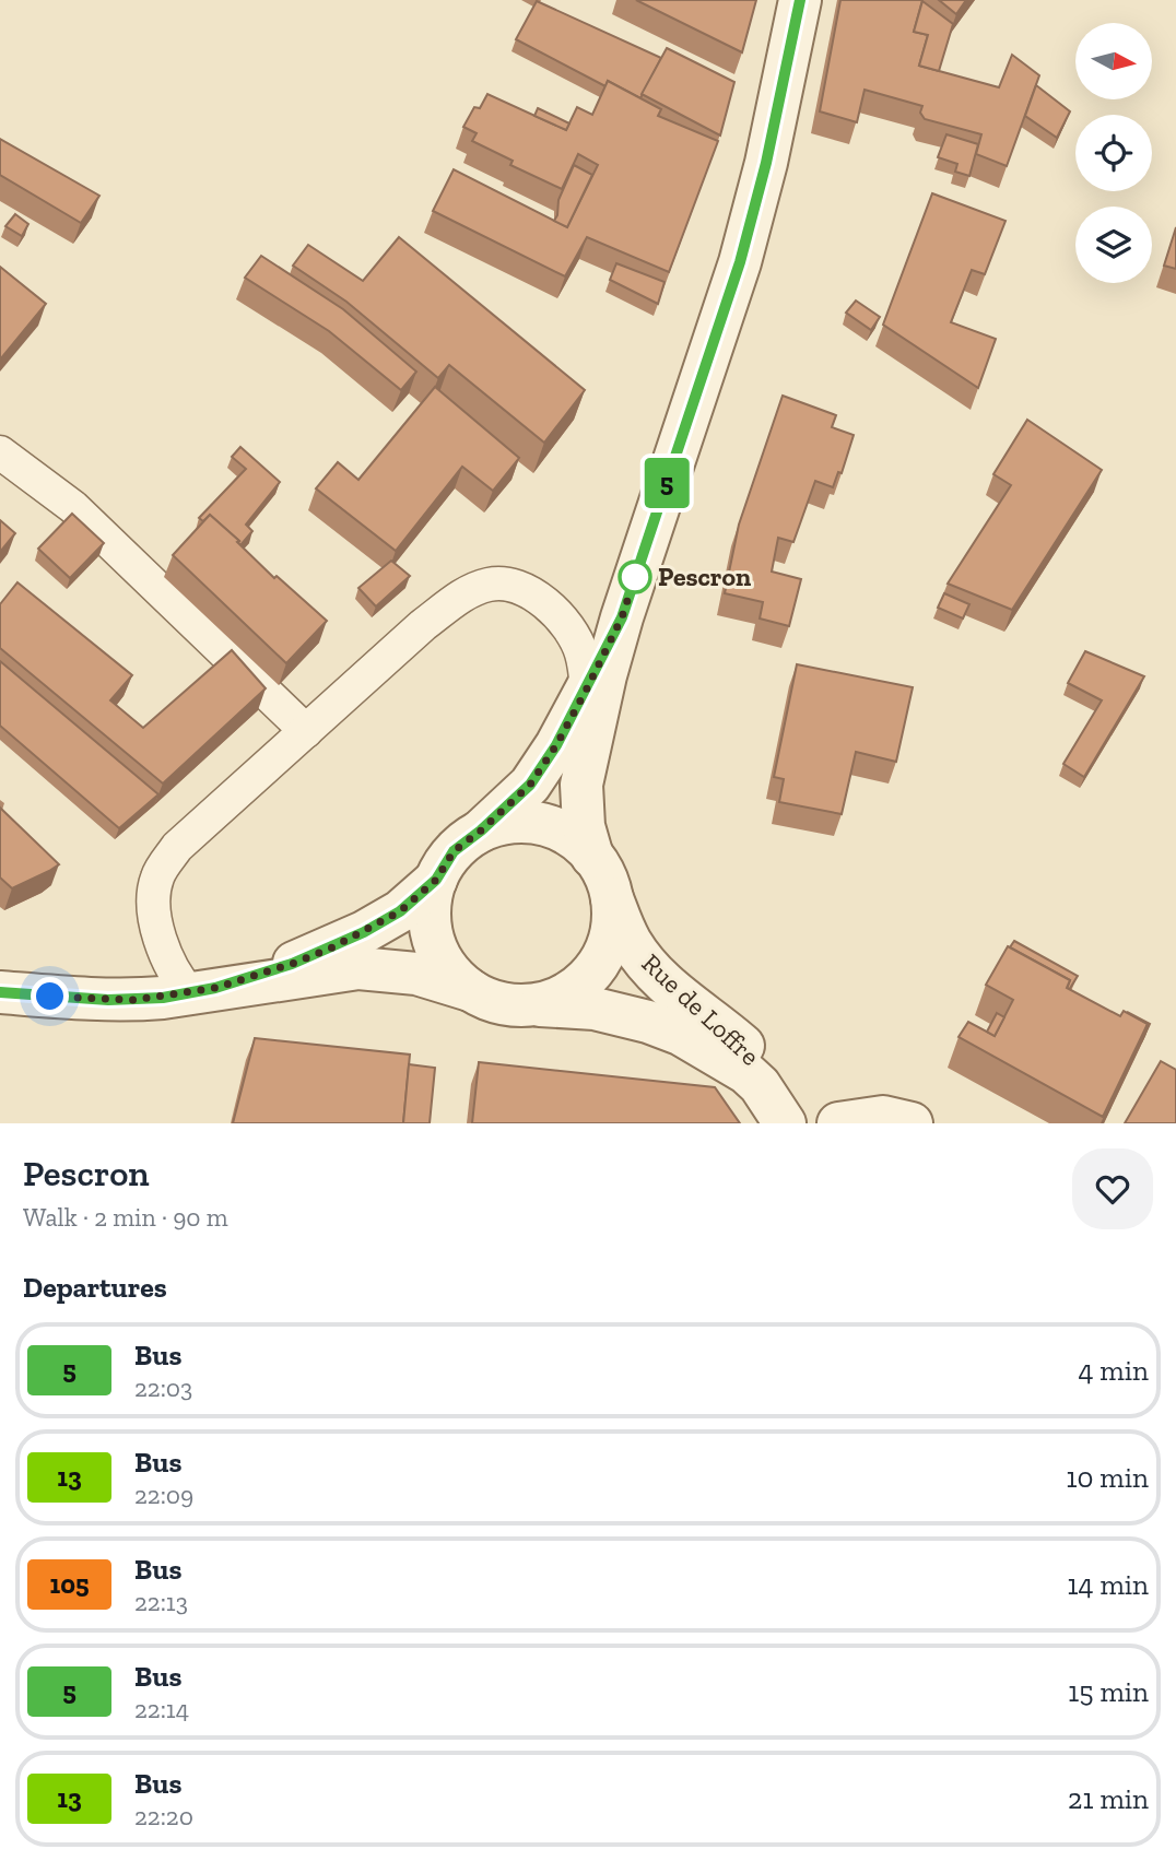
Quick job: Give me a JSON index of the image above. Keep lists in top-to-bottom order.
{
  "streets": {
    "street": ["Rue de Loffre"]
  },
  "places": ["Pescron"],
  "lines": ["bus line 5"],
  "north": "right",
  "page": {
    "on_map": "5",
    "heading": [
      ["Pescron", "Walk · 2 min · 90 m"],
      "Departures"
    ],
    "list": [
      {
        "mark": "5",
        "name": "Bus",
        "note": "22:03",
        "value": "4 min"
      },
      {
        "mark": "13",
        "name": "Bus",
        "note": "22:09",
        "value": "10 min"
      },
      {
        "mark": "105",
        "name": "Bus",
        "note": "22:13",
        "value": "14 min"
      },
      {
        "mark": "5",
        "name": "Bus",
        "note": "22:14",
        "value": "15 min"
      },
      {
        "mark": "13",
        "name": "Bus",
        "note": "22:20",
        "value": "21 min"
      }
    ]
  }
}
